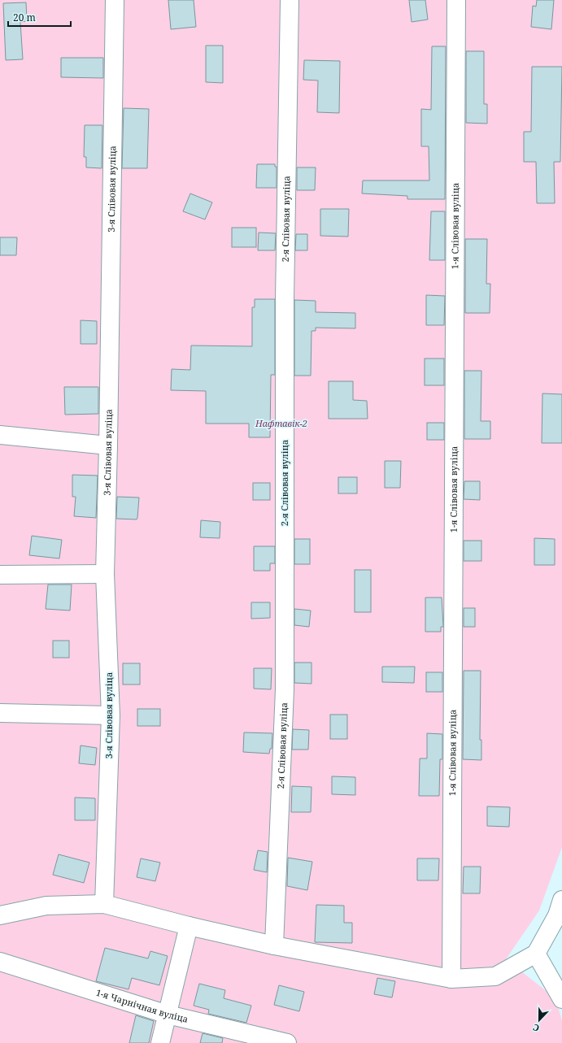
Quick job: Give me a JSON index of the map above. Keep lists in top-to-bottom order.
{
  "streets": {
    "street": [
      "3-я Слівовая вуліца",
      "2-я Слівовая вуліца",
      "1-я Слівовая вуліца",
      "1-я Чарнічная вуліца"
    ]
  },
  "parks": ["Нафтавік-2"],
  "scale_bar": "20 m",
  "north": "bottom"
}
